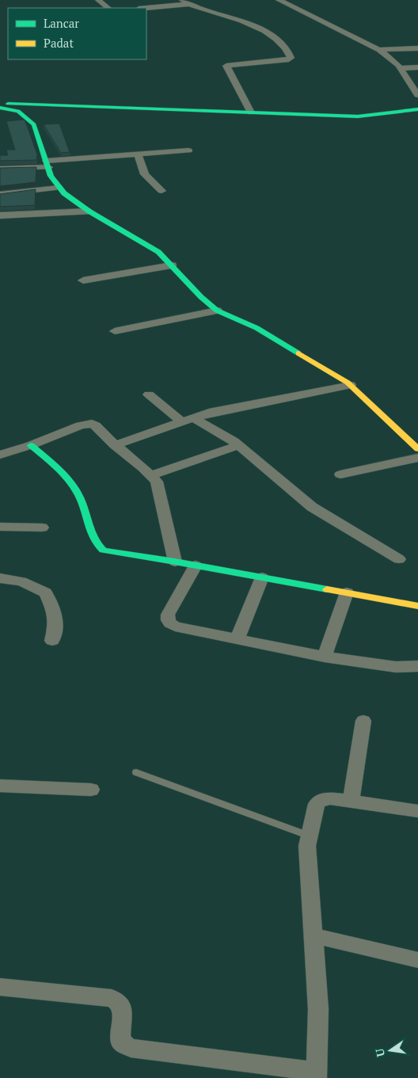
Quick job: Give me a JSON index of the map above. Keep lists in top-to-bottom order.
{
  "legend": ["Lancar", "Padat"],
  "north": "left"
}
